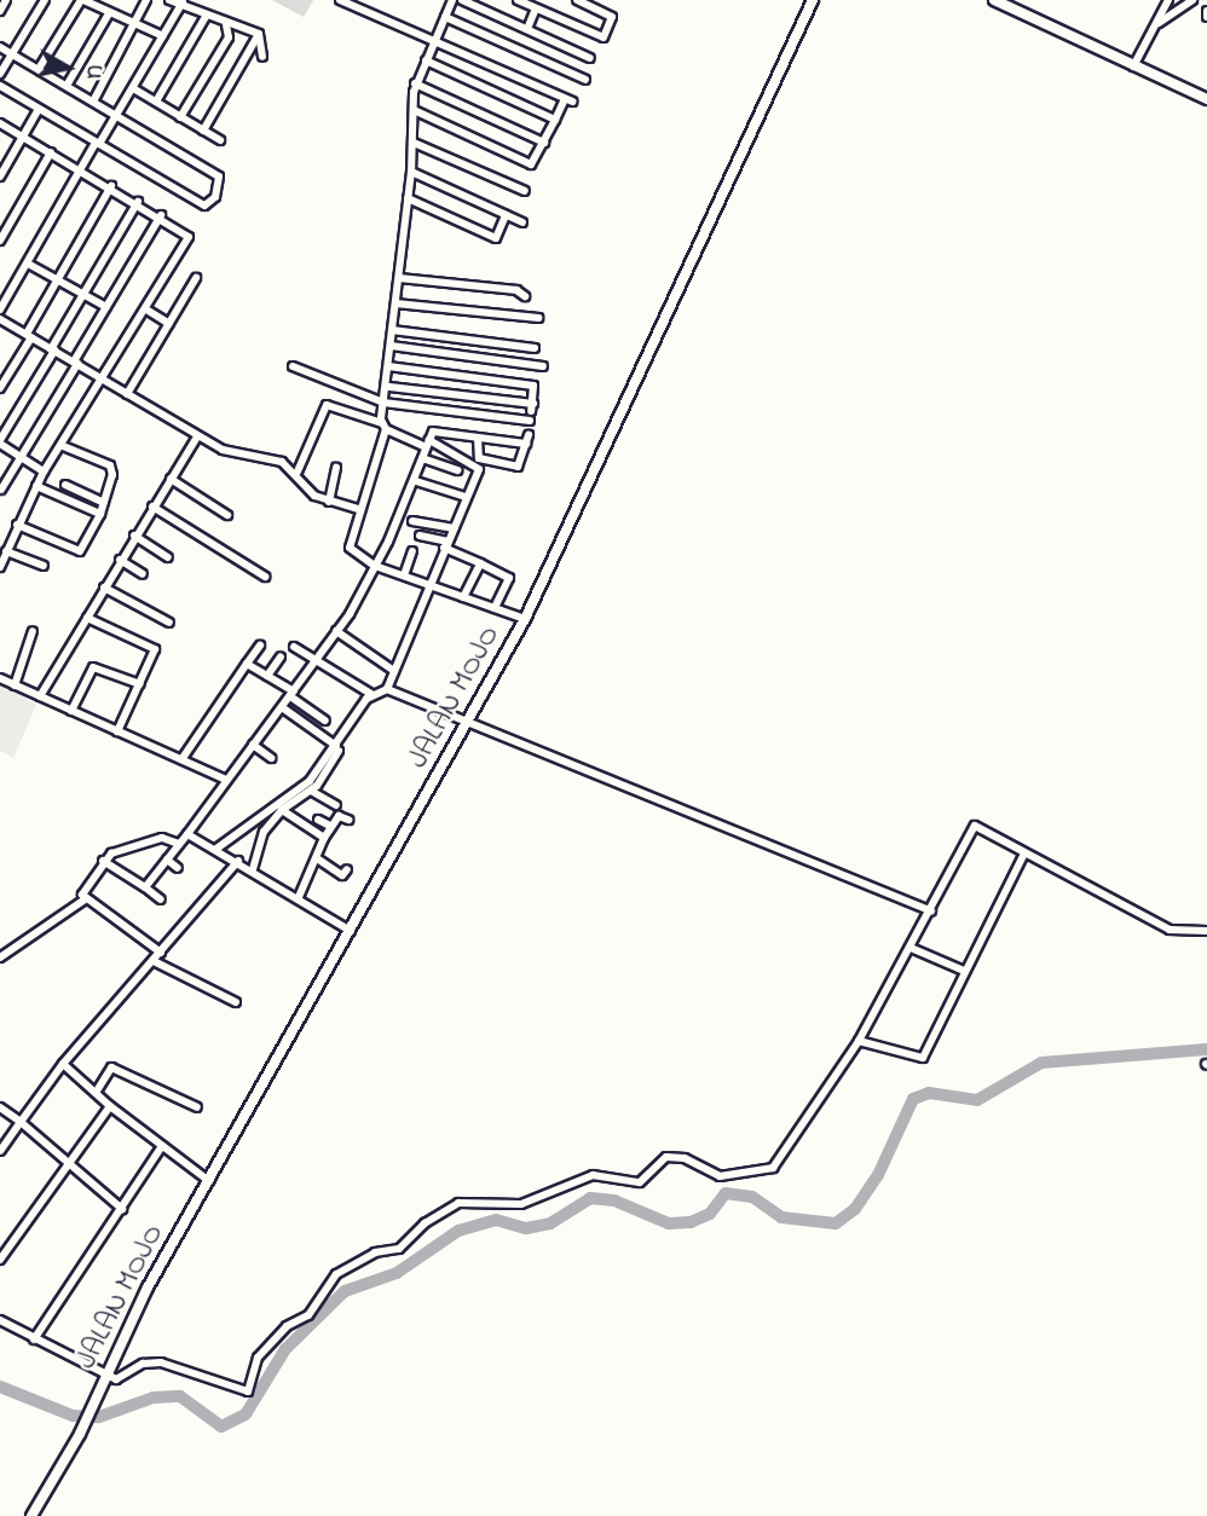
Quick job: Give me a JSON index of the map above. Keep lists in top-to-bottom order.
{
  "streets": {
    "street": ["JALAN MOJO"]
  },
  "north": "right"
}
